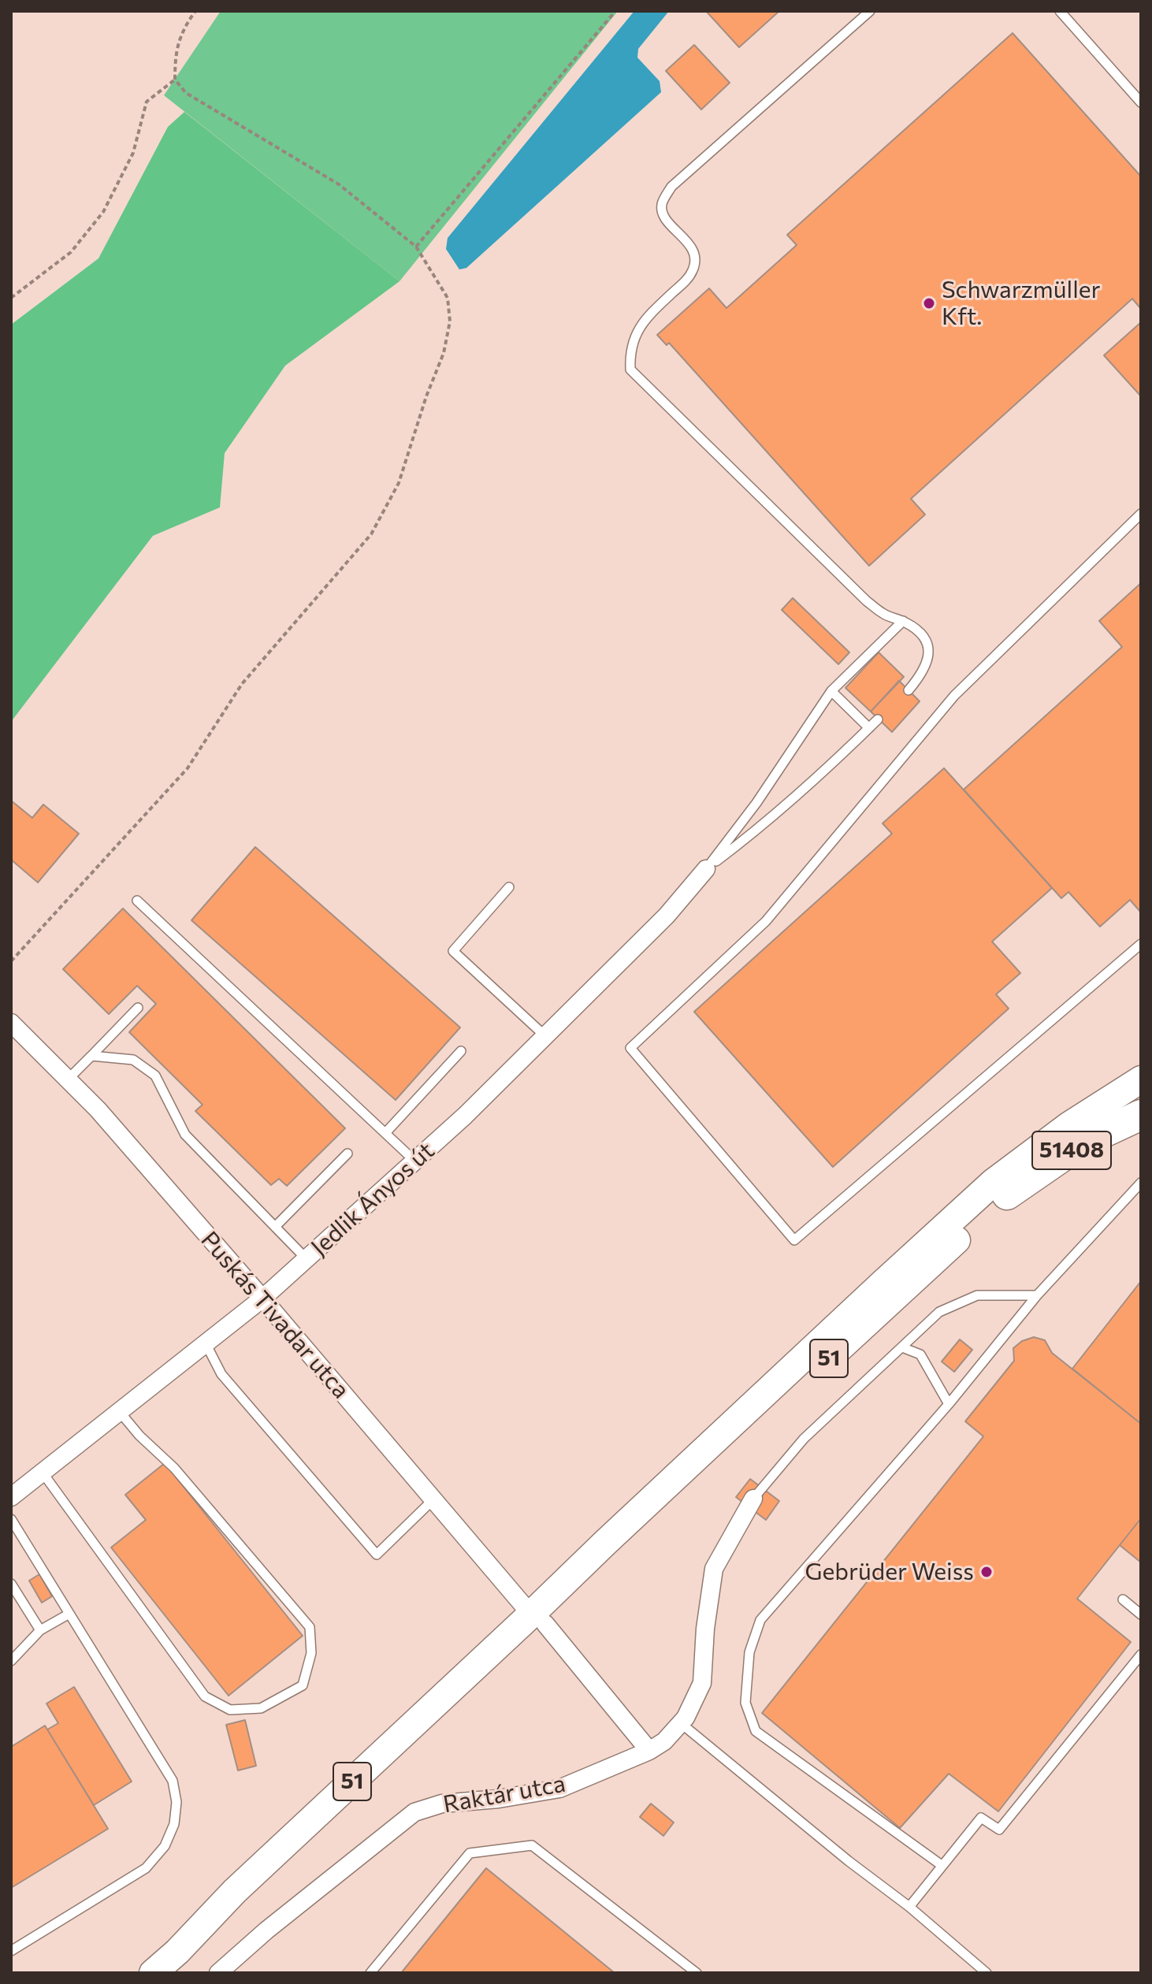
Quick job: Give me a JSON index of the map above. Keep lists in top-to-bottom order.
{
  "streets": {
    "highway": ["51408"],
    "main road": ["51"],
    "street": ["Jedlik Ányos út", "Puskás Tivadar utca", "Raktár utca"]
  },
  "crossings": [
    ["51408", "51"],
    ["Jedlik Ányos út", "Puskás Tivadar utca"],
    ["Puskás Tivadar utca", "51"],
    ["Puskás Tivadar utca", "Raktár utca"]
  ],
  "places": ["Schwarzmüller Kft.", "Gebrüder Weiss"]
}
